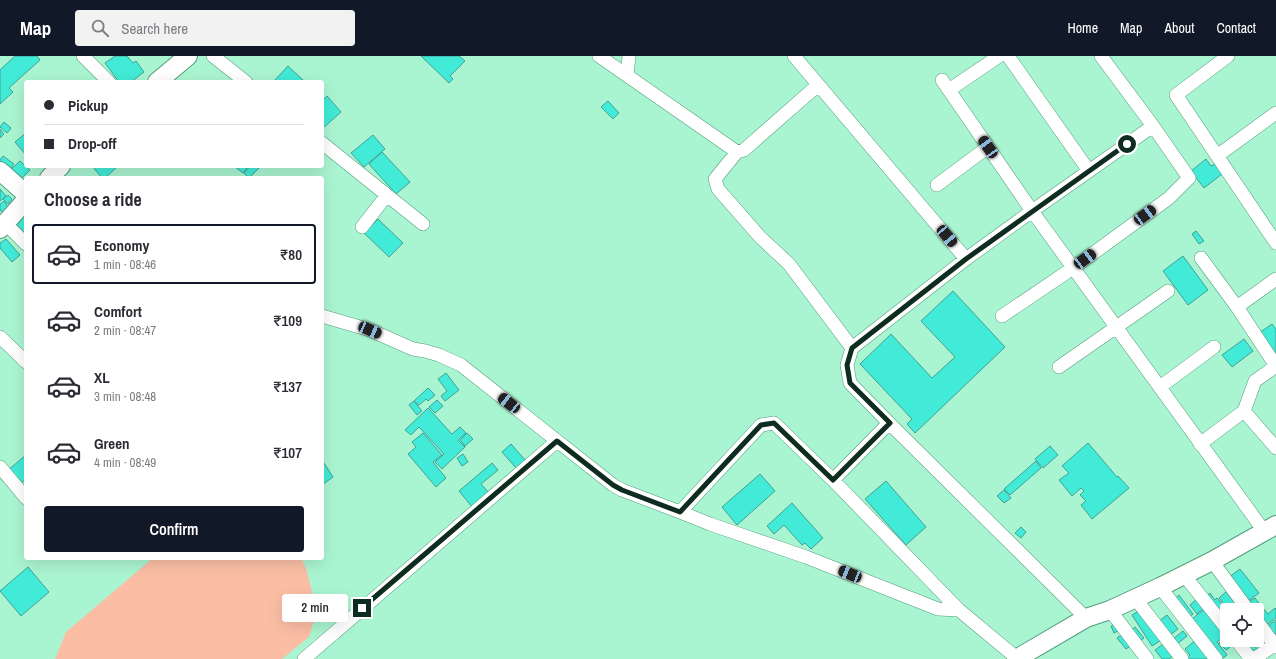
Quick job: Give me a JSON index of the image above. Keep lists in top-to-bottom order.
{
  "page": {
    "header": "Map",
    "search": "Search here",
    "nav": [
      "Home",
      "Map",
      "About",
      "Contact"
    ],
    "banner": ["Pickup", "Drop-off"],
    "heading": "Choose a ride",
    "list": [
      {
        "name": "Economy",
        "note": "1 min · 08:46",
        "value": "₹80"
      },
      {
        "name": "Comfort",
        "note": "2 min · 08:47",
        "value": "₹109"
      },
      {
        "name": "XL",
        "note": "3 min · 08:48",
        "value": "₹137"
      },
      {
        "name": "Green",
        "note": "4 min · 08:49",
        "value": "₹107"
      }
    ],
    "buttons": "Confirm",
    "bubble": "2 min"
  }
}
